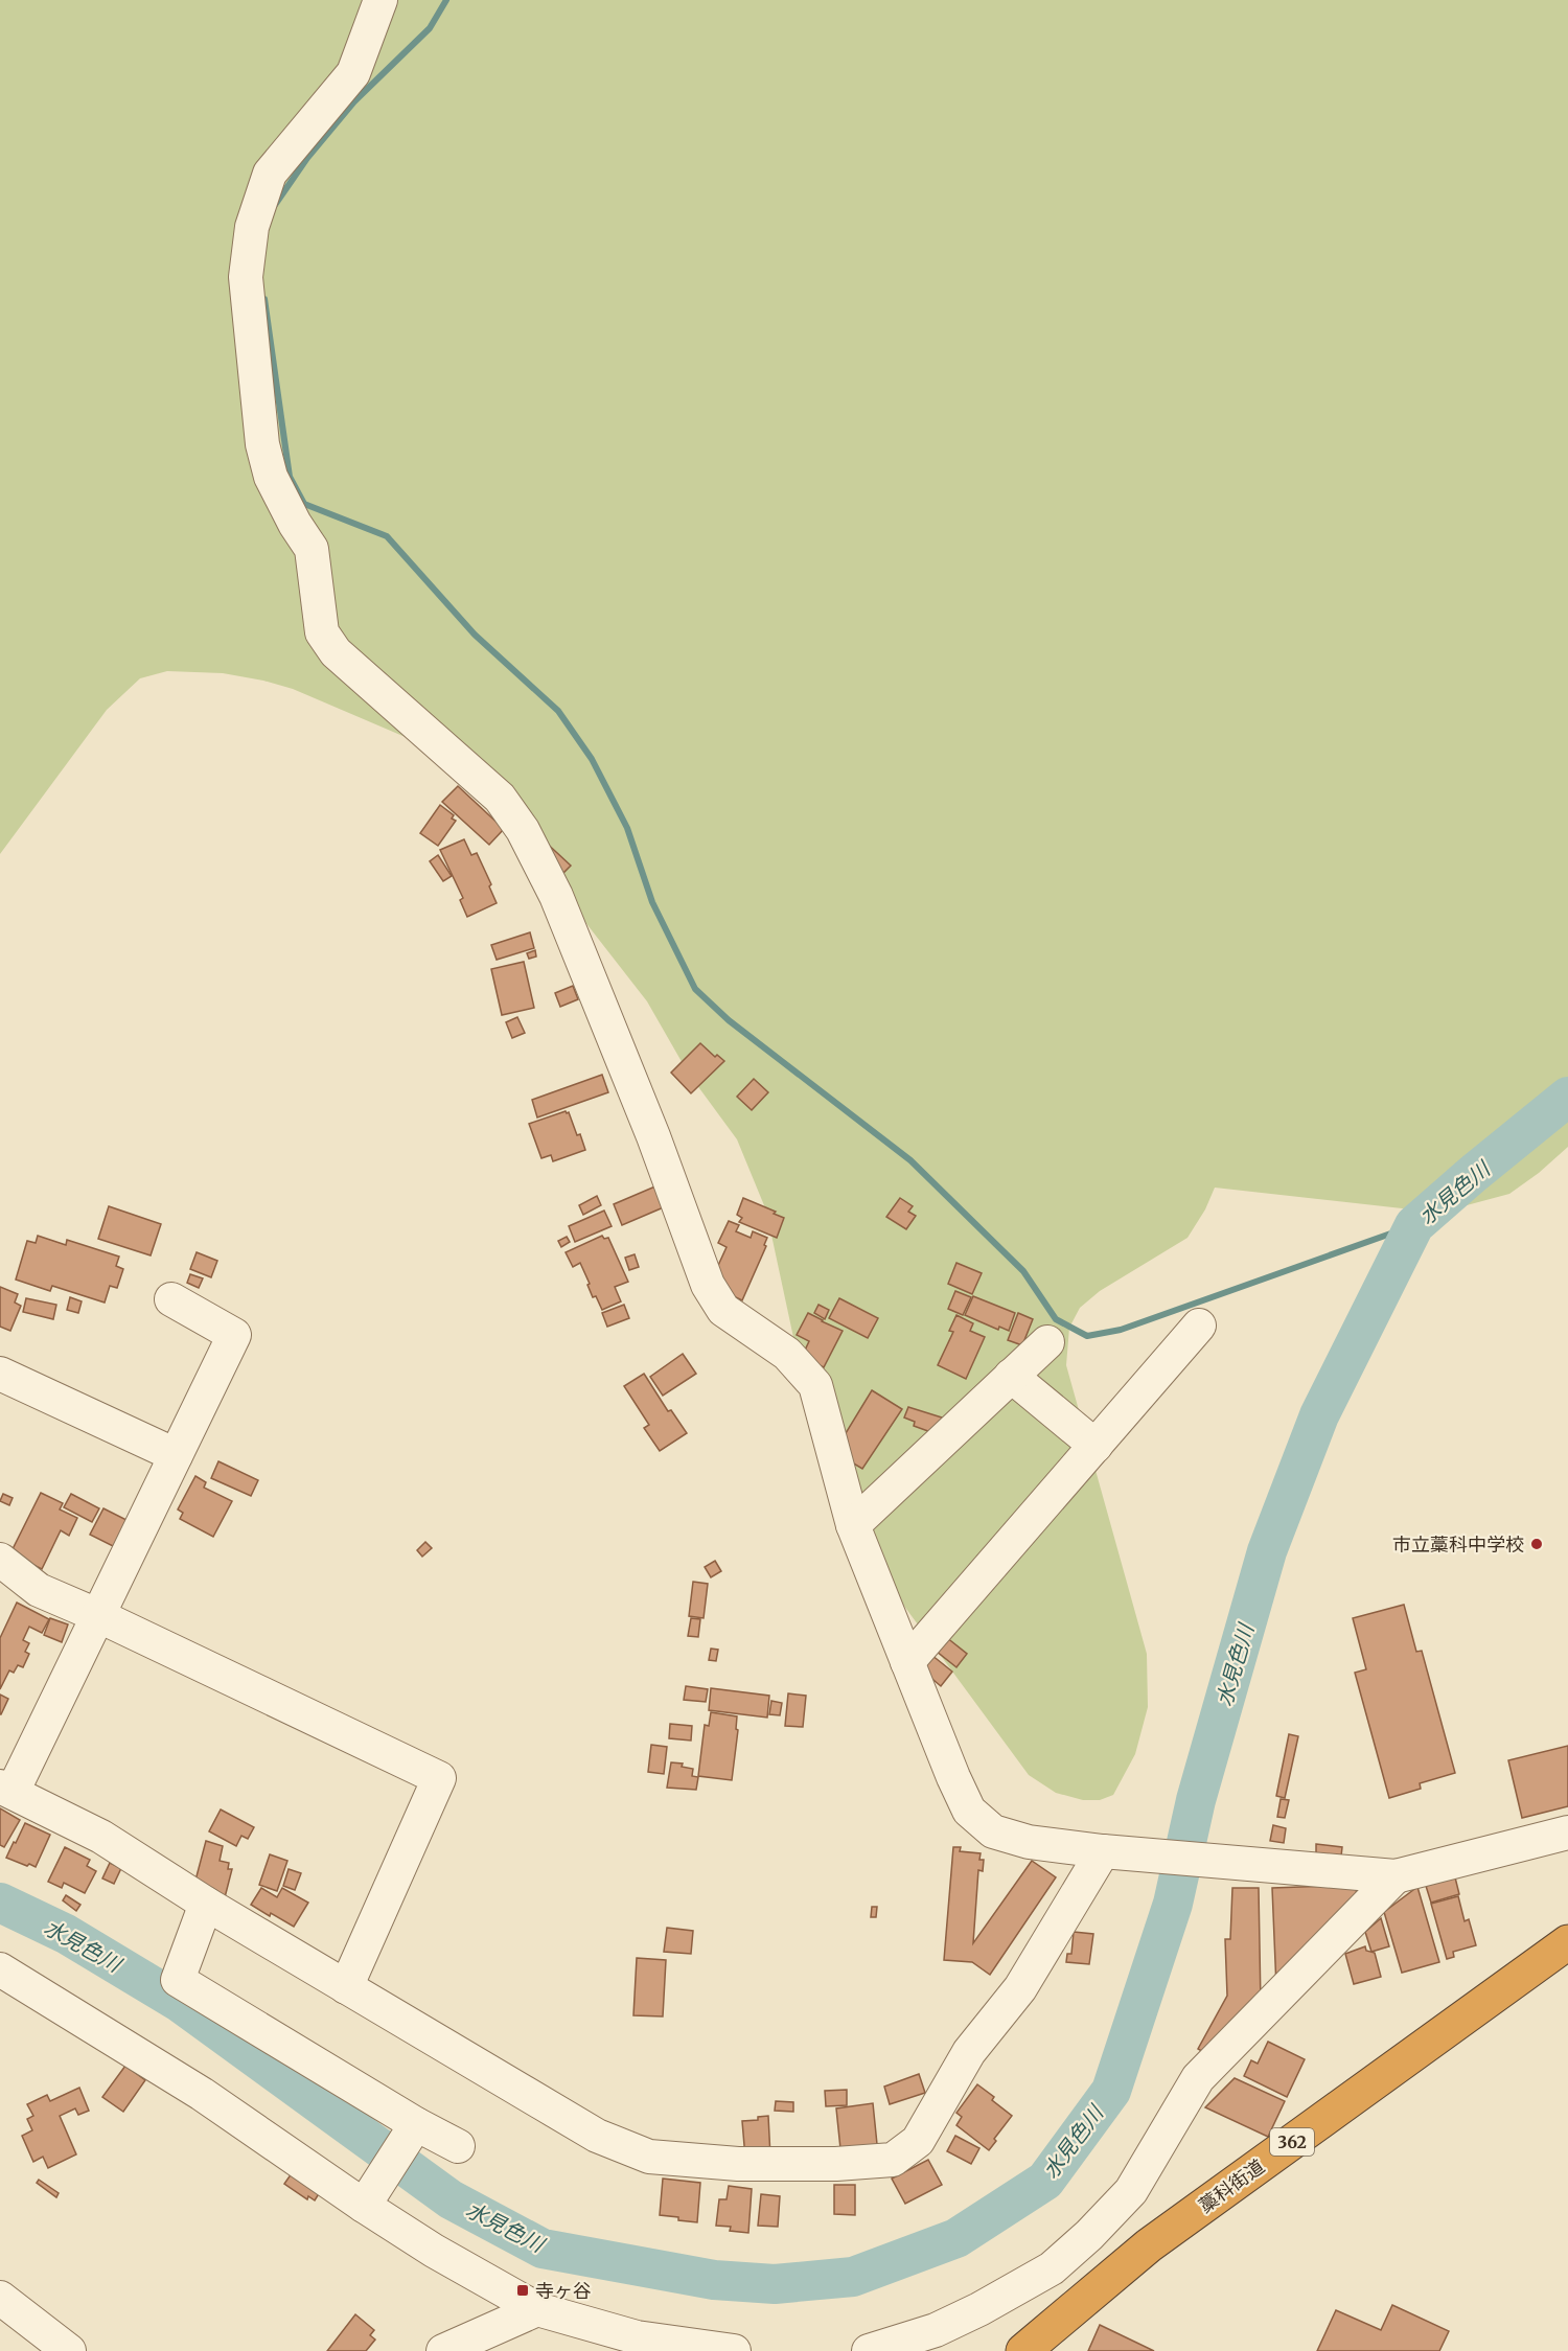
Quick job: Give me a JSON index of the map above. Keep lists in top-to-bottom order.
{
  "streets": {
    "highway": ["362", "藁科街道"]
  },
  "water": ["水見色川"],
  "places": {
    "other": ["市立藁科中学校"],
    "transit": ["寺ヶ谷"]
  }
}
